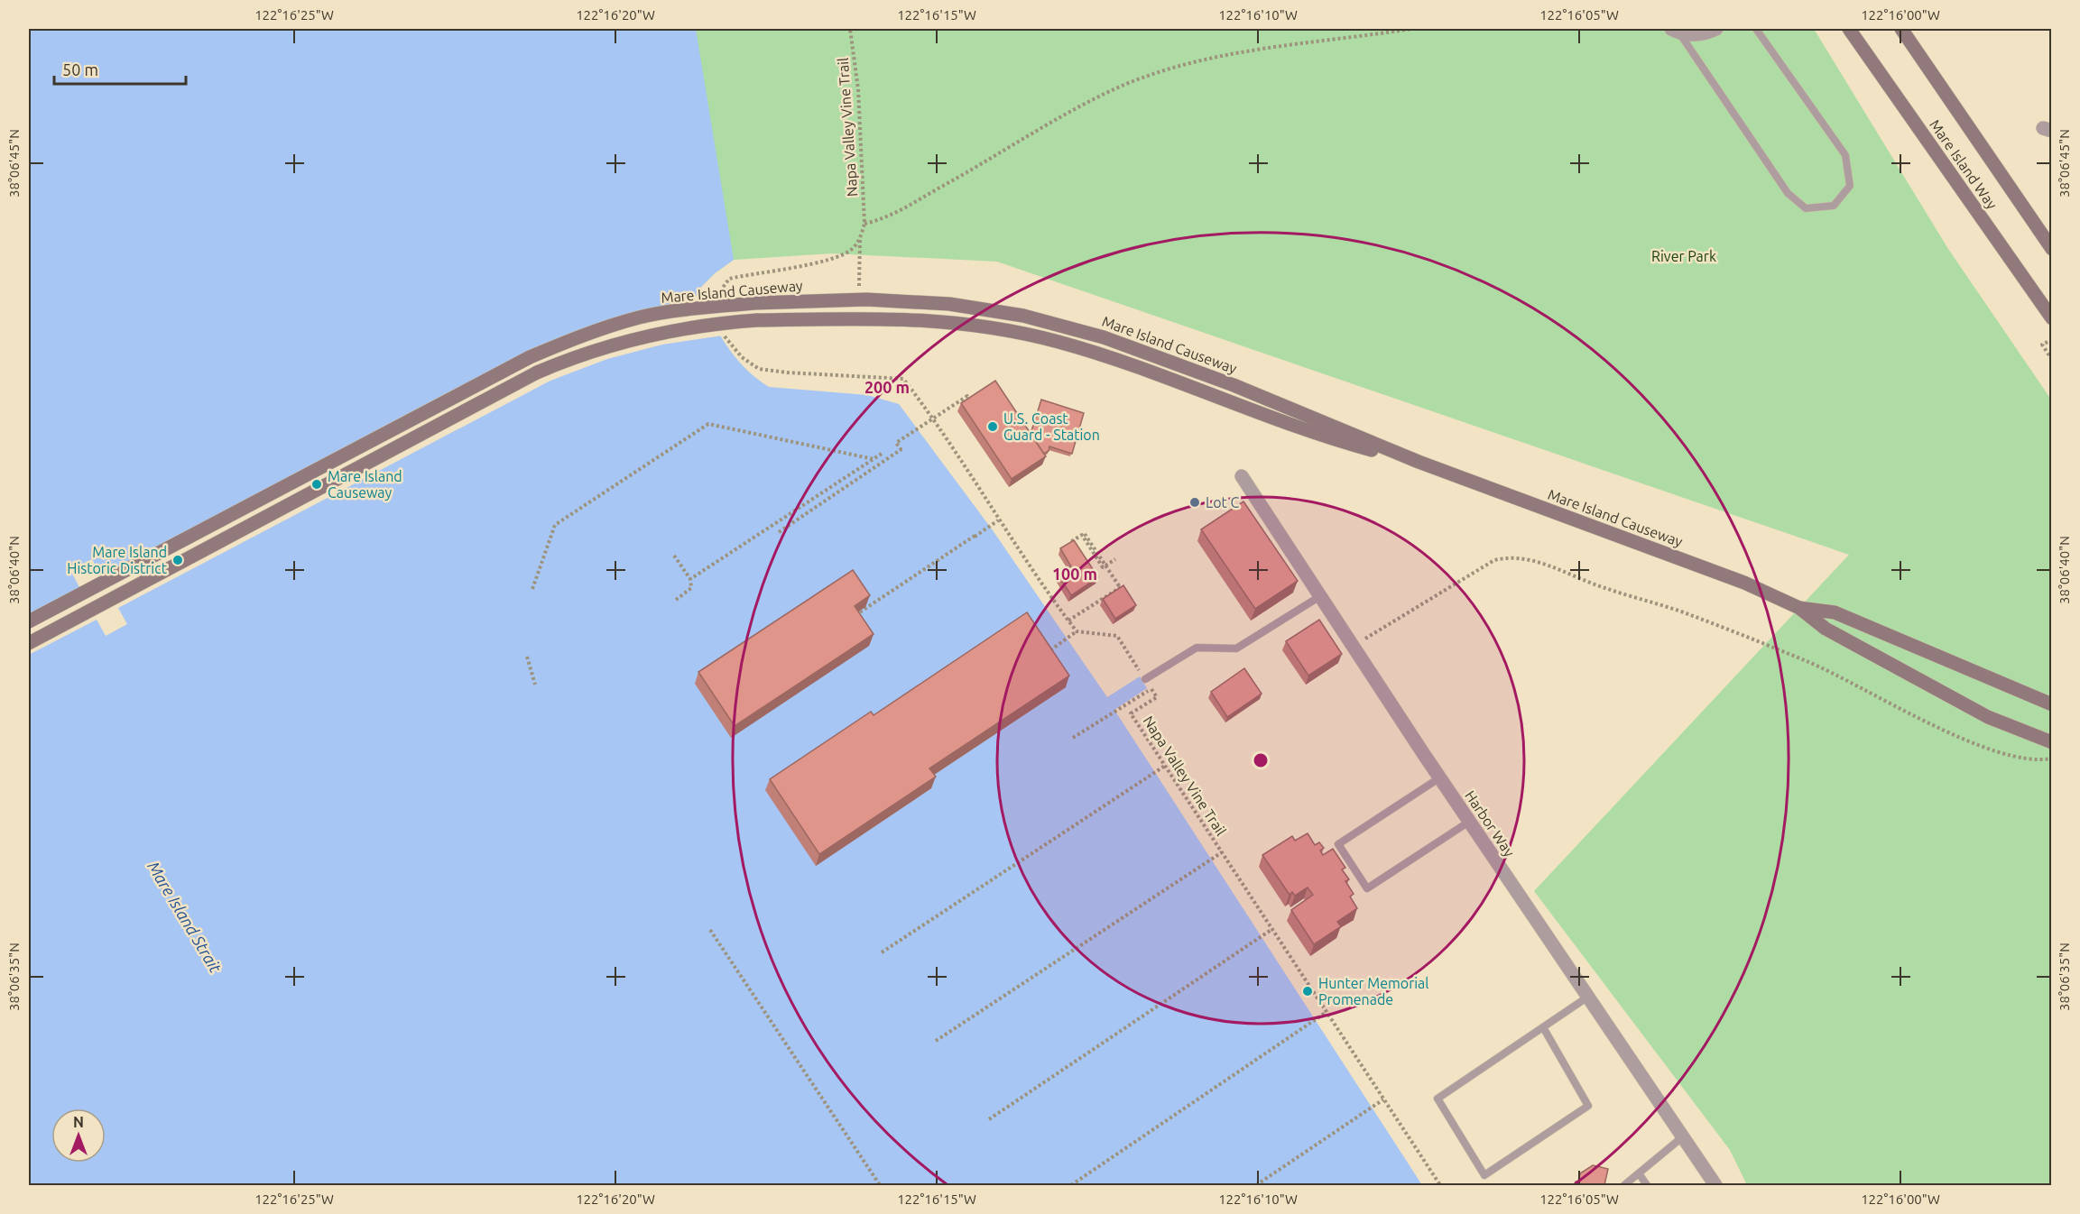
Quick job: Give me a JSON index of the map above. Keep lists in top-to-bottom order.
{
  "streets": {
    "main road": ["Mare Island Way", "Mare Island Causeway"],
    "street": ["Harbor Way"],
    "path": ["Napa Valley Vine Trail"]
  },
  "water": ["Mare Island Strait"],
  "parks": ["River Park"],
  "places": [
    "U.S. Coast Guard - Station",
    "Mare Island Causeway",
    "Lot C",
    "Mare Island Historic District",
    "Hunter Memorial Promenade"
  ],
  "scale_bar": "50 m",
  "north": "top",
  "coordinates": [
    "122°16'25\"W",
    "122°16'20\"W",
    "122°16'15\"W",
    "122°16'10\"W",
    "122°16'05\"W",
    "122°16'00\"W",
    "38°06'45\"N",
    "38°06'40\"N",
    "38°06'35\"N"
  ],
  "rings": ["200 m", "100 m"]
}
